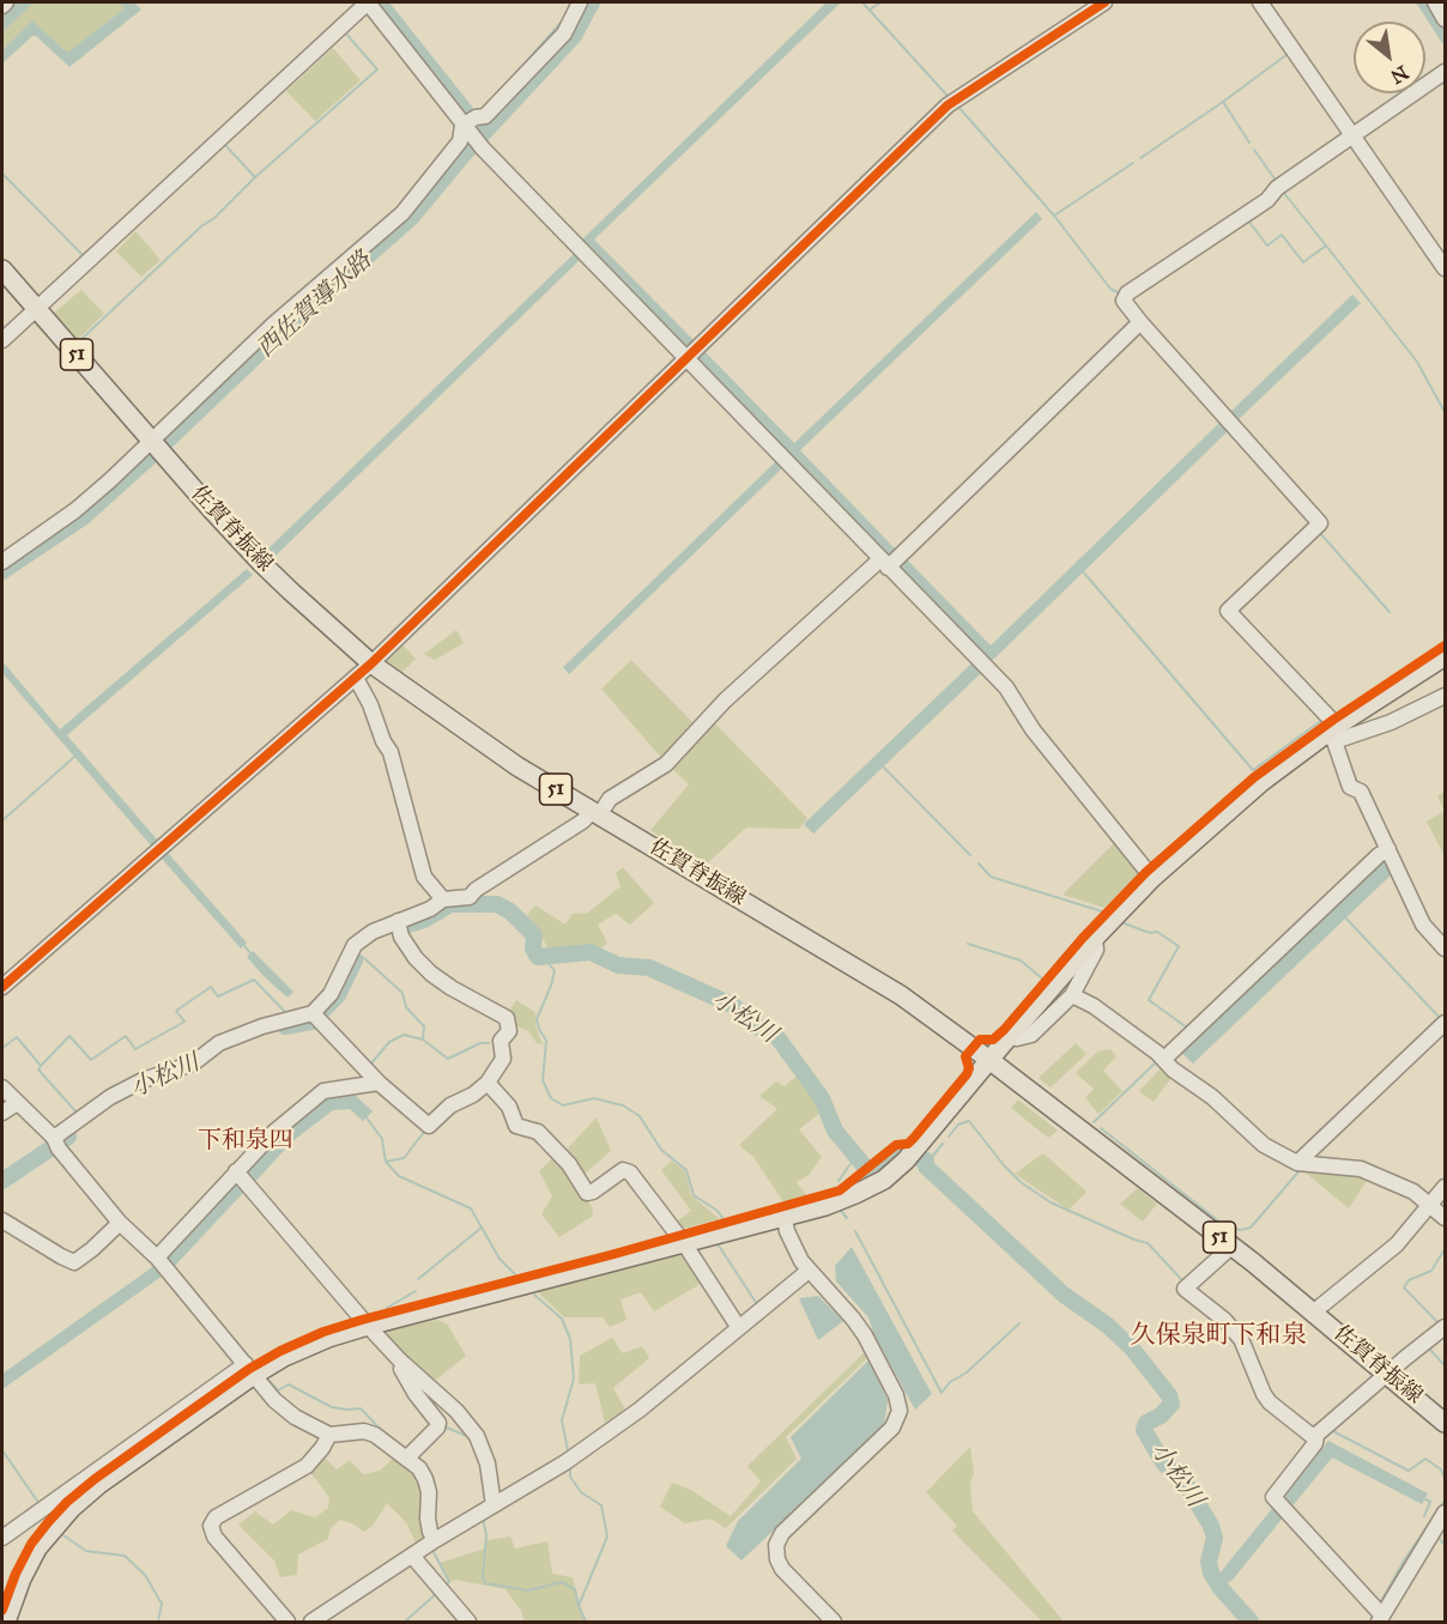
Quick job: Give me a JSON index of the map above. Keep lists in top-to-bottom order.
{
  "streets": {
    "main road": ["51", "佐賀脊振線"]
  },
  "districts": ["下和泉四", "久保泉町下和泉"],
  "water": ["西佐賀導水路", "小松川"],
  "north": "bottom right"
}
